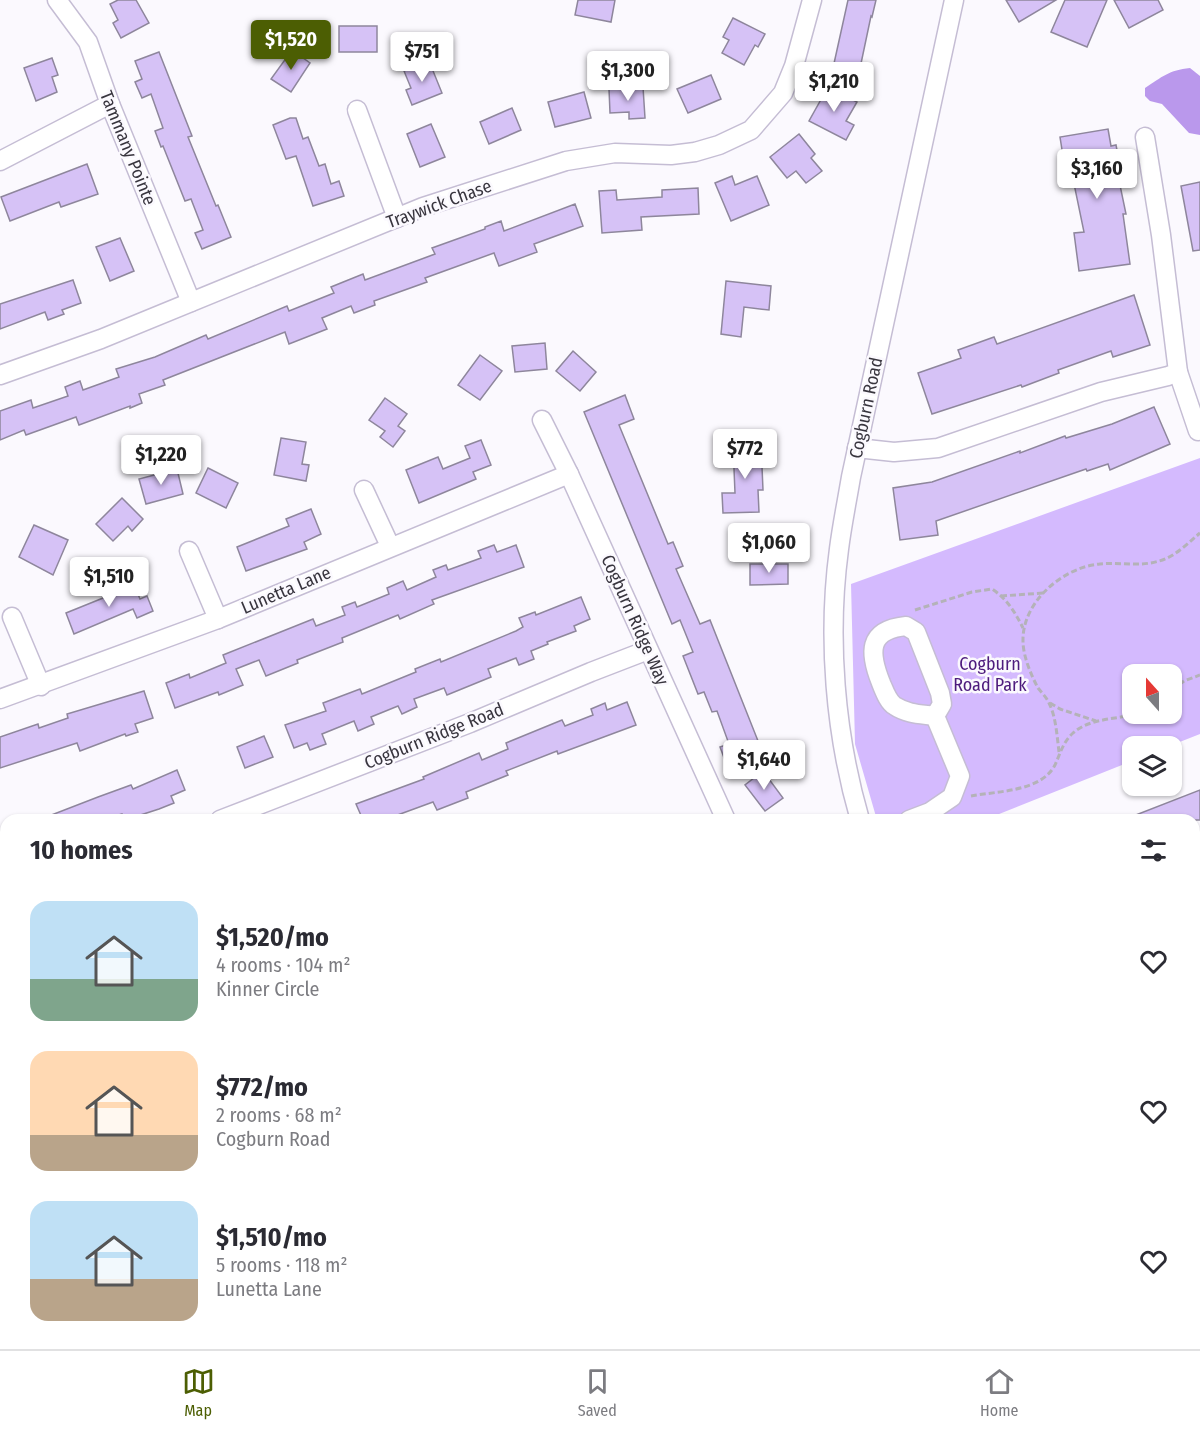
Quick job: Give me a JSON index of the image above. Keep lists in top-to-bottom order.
{
  "streets": {
    "street": [
      "Tammany Pointe",
      "Traywick Chase",
      "Cogburn Road",
      "Lunetta Lane",
      "Cogburn Ridge Way",
      "Cogburn Ridge Road"
    ]
  },
  "crossings": [
    ["Tammany Pointe", "Traywick Chase"],
    ["Lunetta Lane", "Cogburn Ridge Way"],
    ["Cogburn Ridge Way", "Cogburn Ridge Road"]
  ],
  "parks": ["Cogburn Road Park"],
  "north": "top",
  "page": {
    "price": [
      "$1,520",
      "$751",
      "$1,300",
      "$1,210",
      "$3,160",
      "$772",
      "$1,220",
      "$1,060",
      "$1,510",
      "$1,640"
    ],
    "heading": "10 homes",
    "list": [
      {
        "name": "$1,520/mo",
        "note": "4 rooms · 104 m² · Kinner Circle"
      },
      {
        "name": "$772/mo",
        "note": "2 rooms · 68 m² · Cogburn Road"
      },
      {
        "name": "$1,510/mo",
        "note": "5 rooms · 118 m² · Lunetta Lane"
      }
    ],
    "tabs": ["Map", "Saved", "Home"]
  }
}
